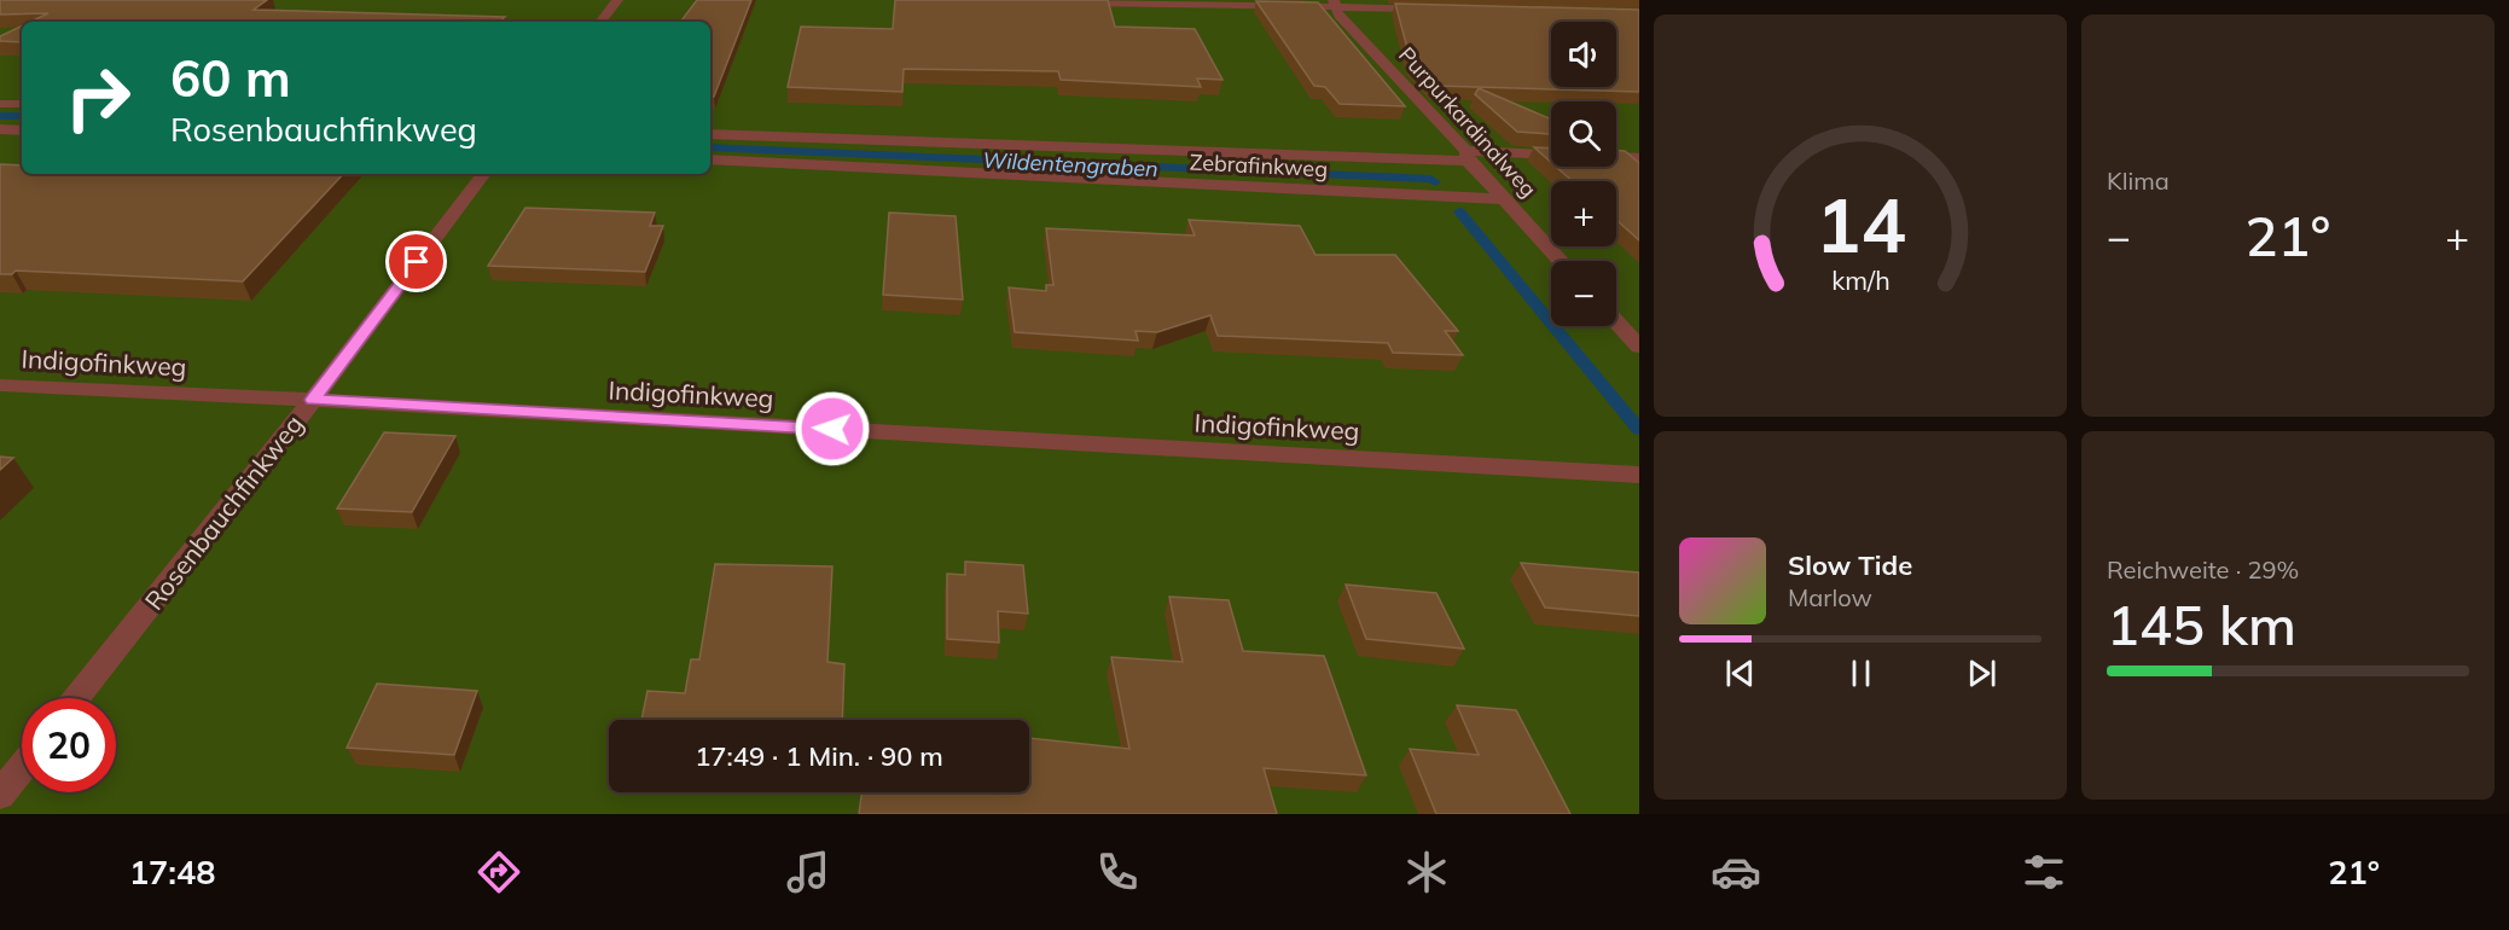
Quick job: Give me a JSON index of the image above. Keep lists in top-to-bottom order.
{
  "streets": {
    "lane": [
      "Purpurkardinalweg",
      "Zebrafinkweg",
      "Indigofinkweg",
      "Rosenbauchfinkweg"
    ]
  },
  "crossings": [
    ["Purpurkardinalweg", "Zebrafinkweg"],
    ["Indigofinkweg", "Rosenbauchfinkweg"]
  ],
  "water": ["Wildentengraben"],
  "page": {
    "tile": [
      "Klima",
      ["Reichweite · 29%", "145 km"]
    ],
    "map_buttons": ["+", "−"],
    "turn": ["60 m", "Rosenbauchfinkweg"],
    "heat": ["−", "21°", "+"],
    "song": ["Slow Tide", "Marlow"],
    "limit": "20",
    "trip": "17:49 · 1 Min. · 90 m",
    "tabs": ["17:48", "21°"],
    "gauge": ["14", "km/h"]
  }
}
